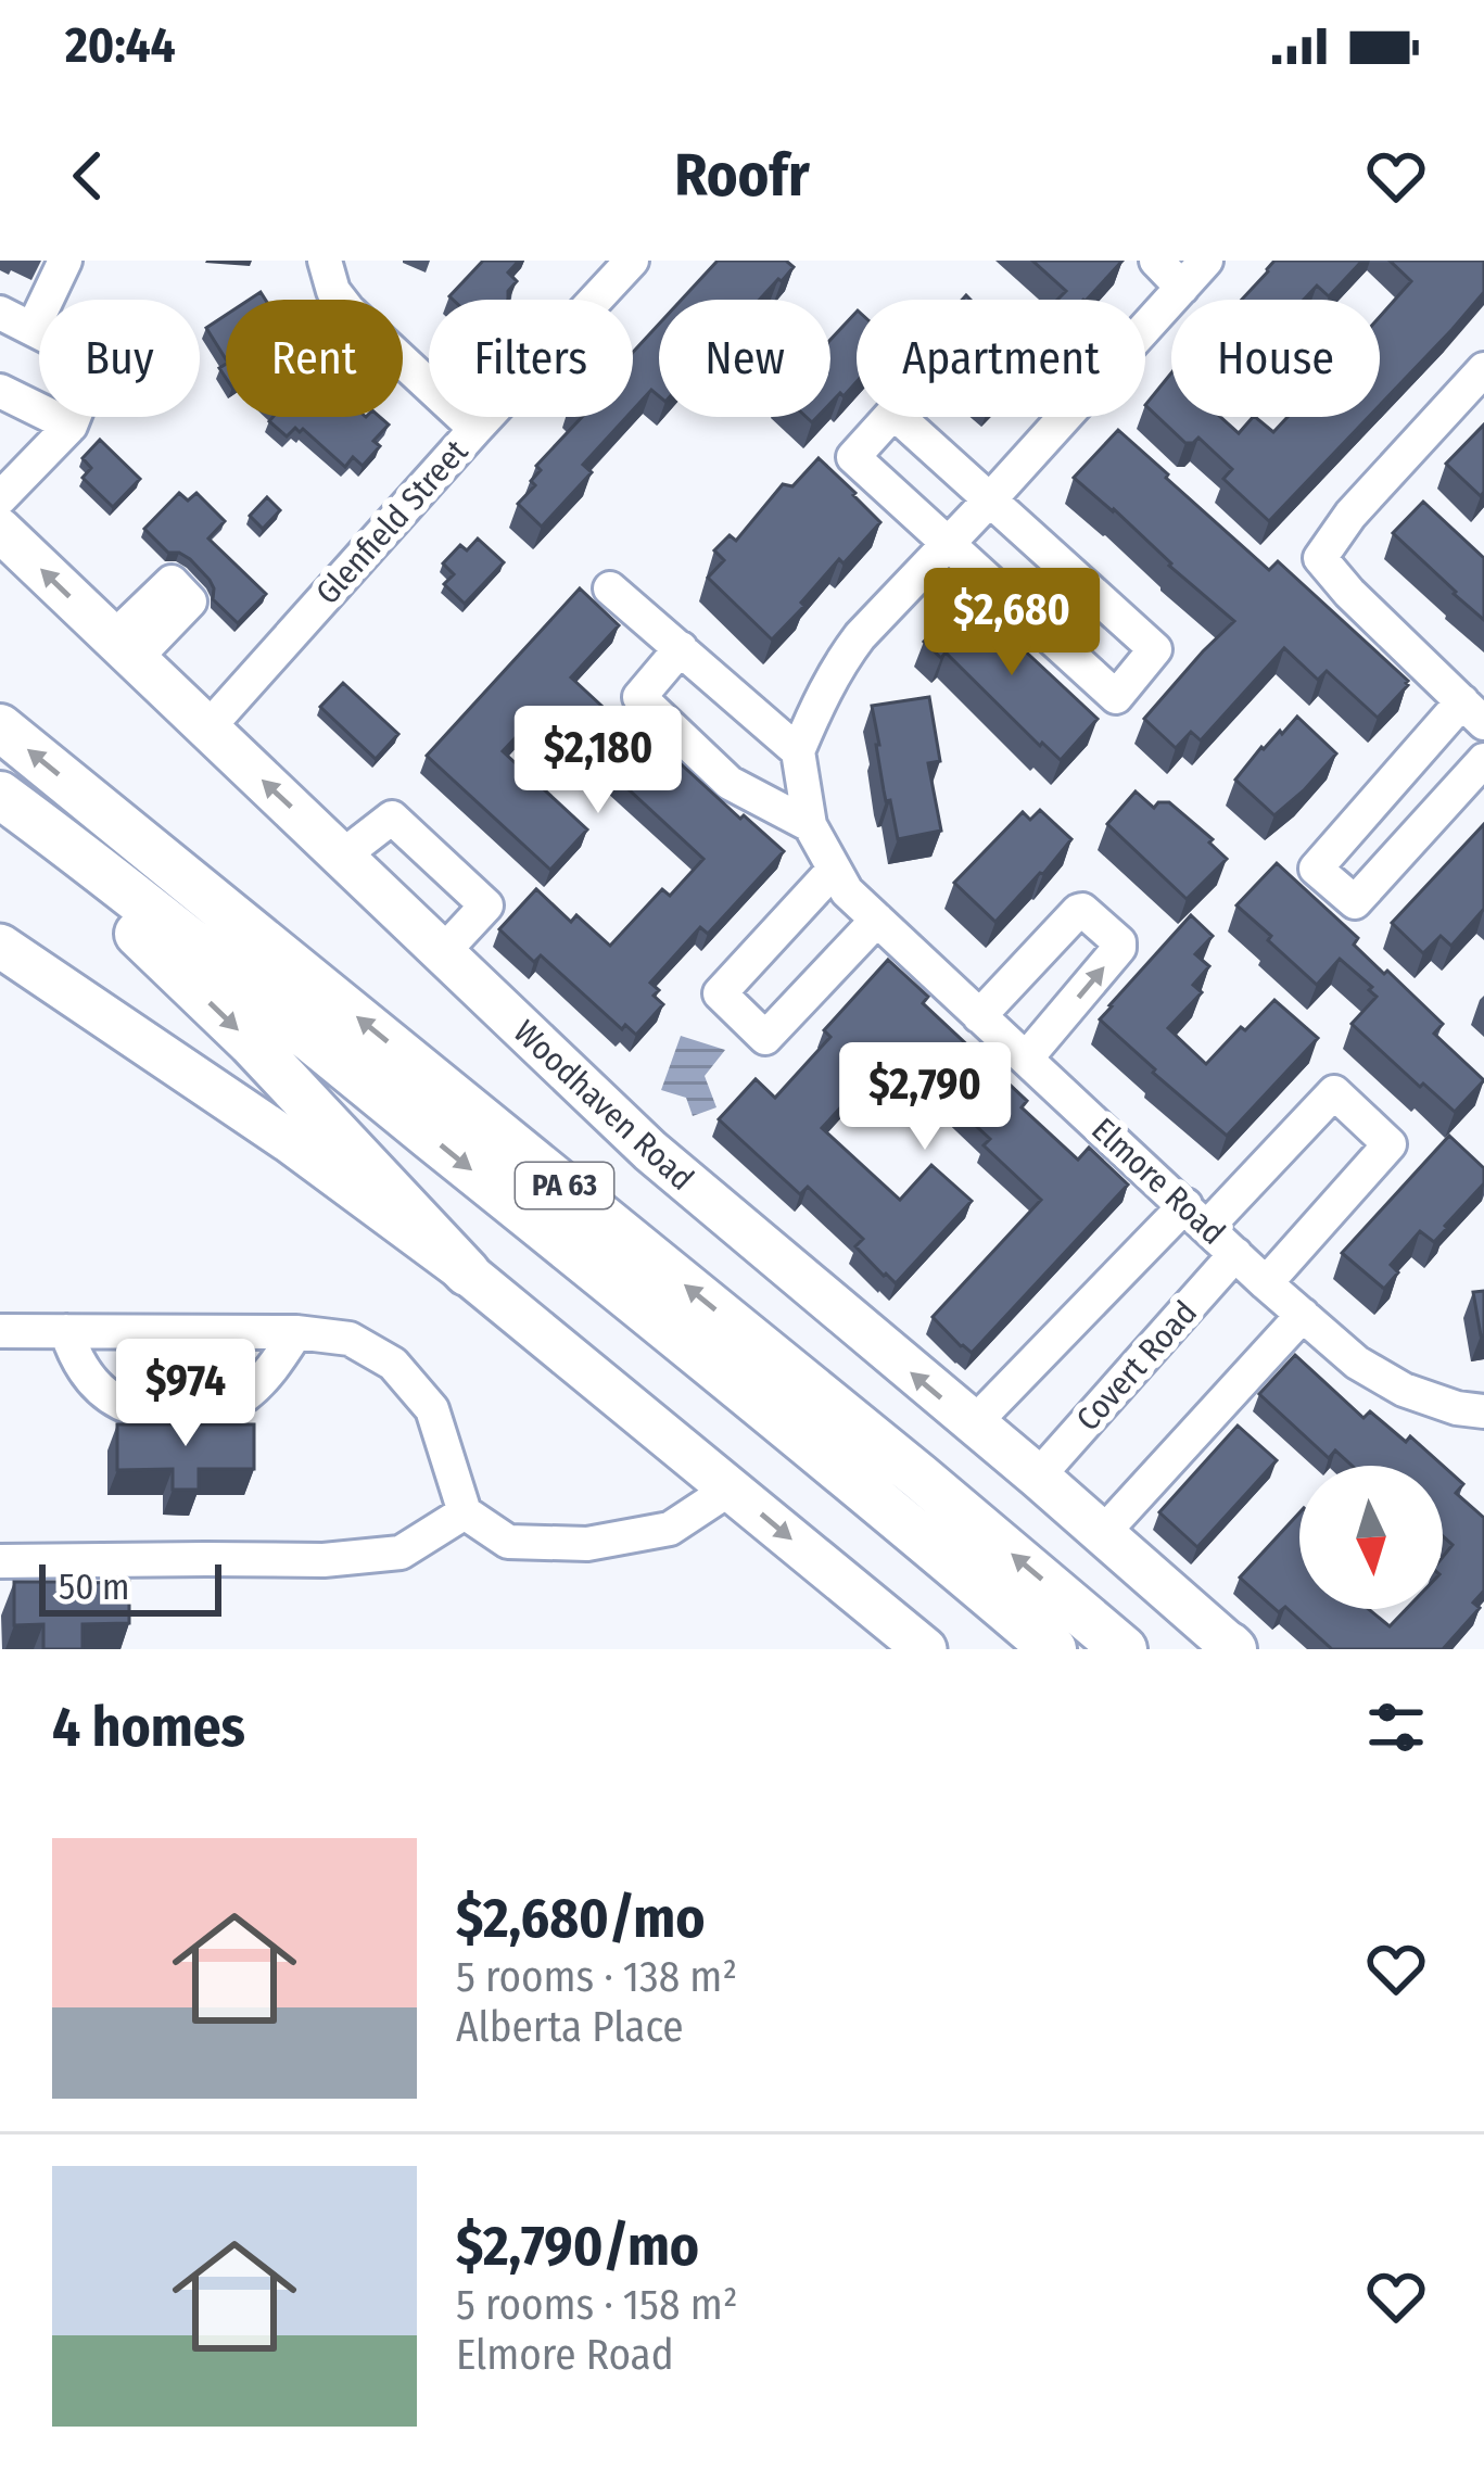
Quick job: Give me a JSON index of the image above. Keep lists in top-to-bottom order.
{
  "streets": {
    "highway": ["PA 63"],
    "main road": ["Woodhaven Road"],
    "street": ["Glenfield Street", "Elmore Road", "Covert Road"]
  },
  "crossings": [
    ["Glenfield Street", "Woodhaven Road"],
    ["Woodhaven Road", "Covert Road"],
    ["Elmore Road", "Covert Road"]
  ],
  "scale_bar": "50 m",
  "north": "bottom",
  "page": {
    "status": "20:44",
    "header": "Roofr",
    "chip": [
      "Buy",
      "Rent",
      "Filters",
      "New",
      "Apartment",
      "House"
    ],
    "price": [
      "$2,680",
      "$2,180",
      "$2,790",
      "$974"
    ],
    "scale": "50 m",
    "heading": "4 homes",
    "list": [
      {
        "name": "$2,680/mo",
        "note": "5 rooms · 138 m² · Alberta Place"
      },
      {
        "name": "$2,790/mo",
        "note": "5 rooms · 158 m² · Elmore Road"
      }
    ]
  }
}
